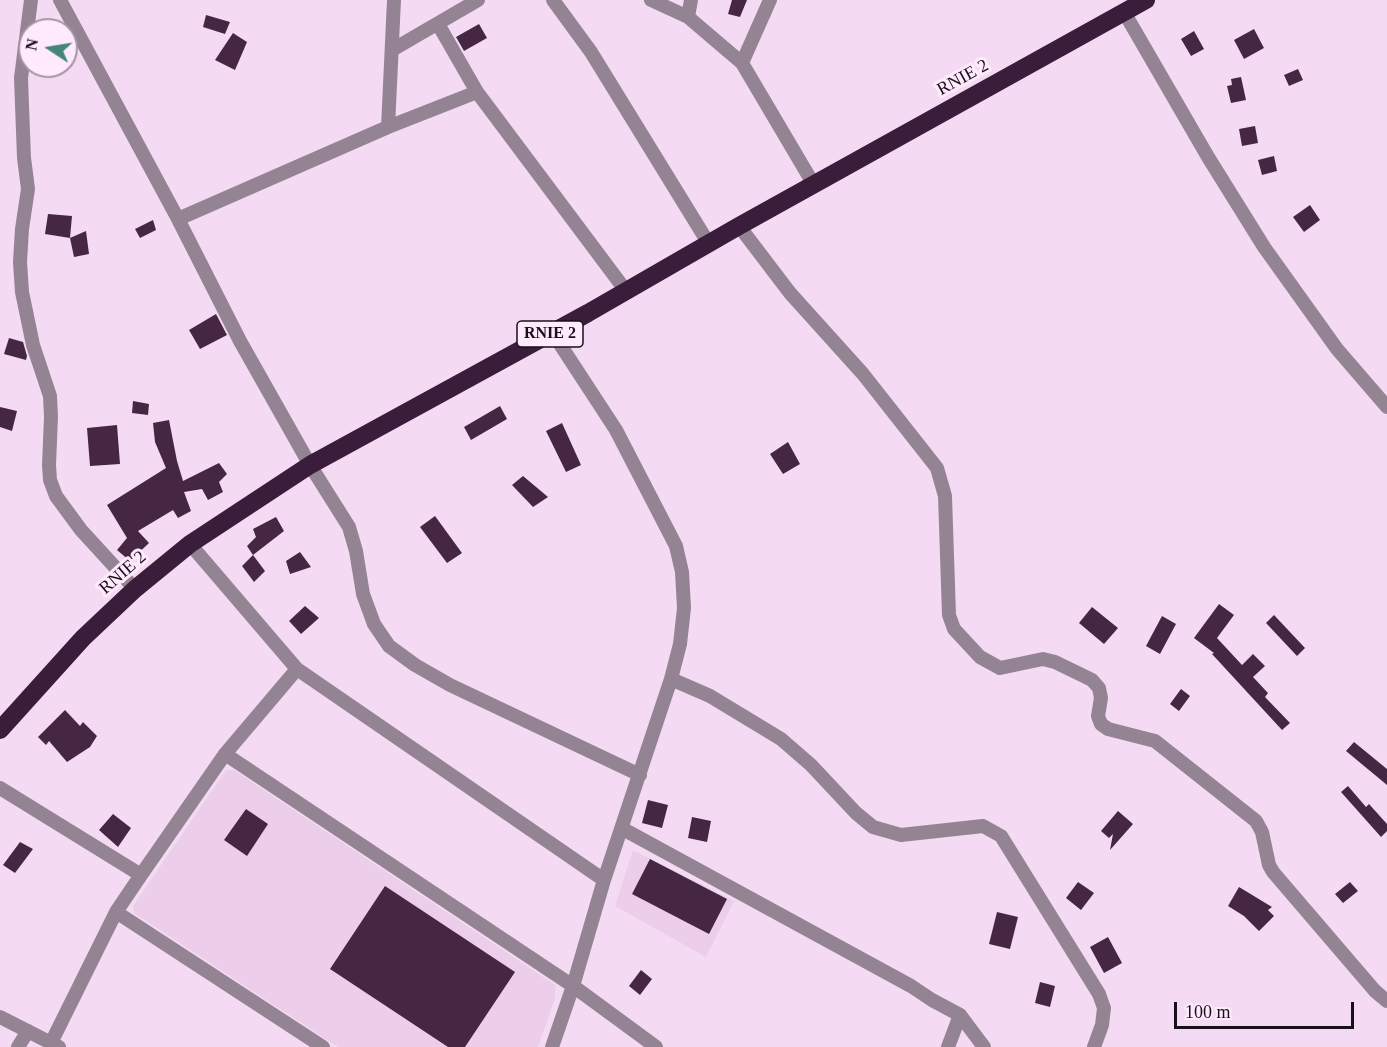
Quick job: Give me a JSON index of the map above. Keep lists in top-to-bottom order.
{
  "streets": {
    "highway": ["RNIE 2"]
  },
  "scale_bar": "100 m",
  "north": "left"
}
